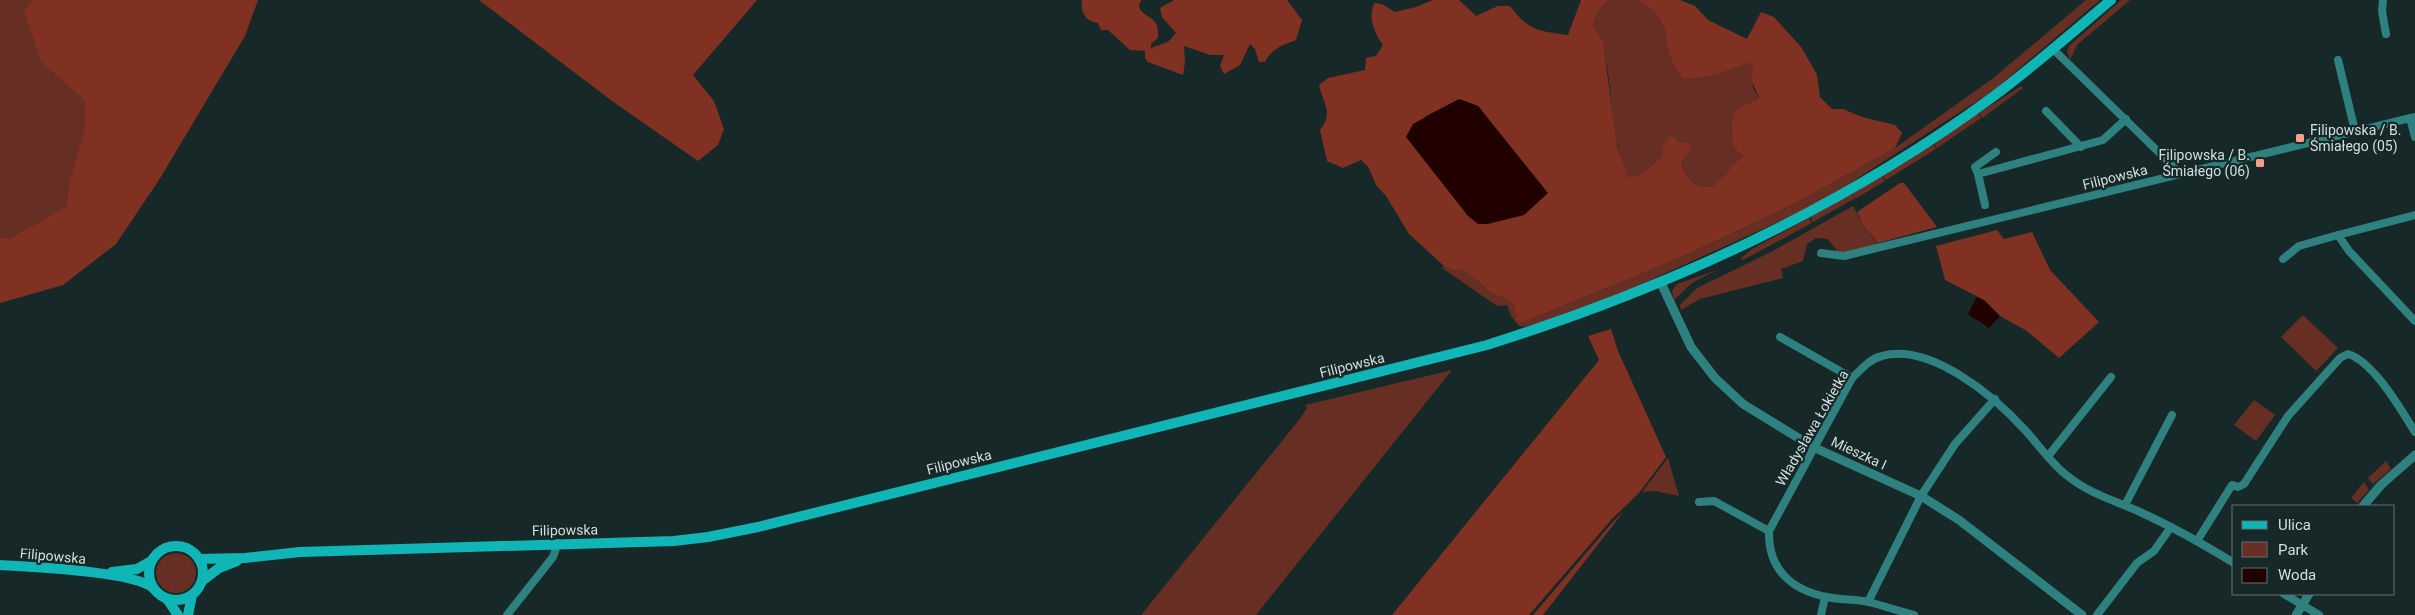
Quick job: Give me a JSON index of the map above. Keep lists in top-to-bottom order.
{
  "streets": {
    "main road": ["Filipowska"],
    "street": ["Władysława Łokietka", "Mieszka I"]
  },
  "crossings": [
    ["Filipowska", "Mieszka I"],
    ["Władysława Łokietka", "Mieszka I"]
  ],
  "places": {
    "transit": ["Filipowska / B. Śmiałego (05)", "Filipowska / B. Śmiałego (06)"]
  },
  "legend": ["Ulica", "Park", "Woda"]
}
